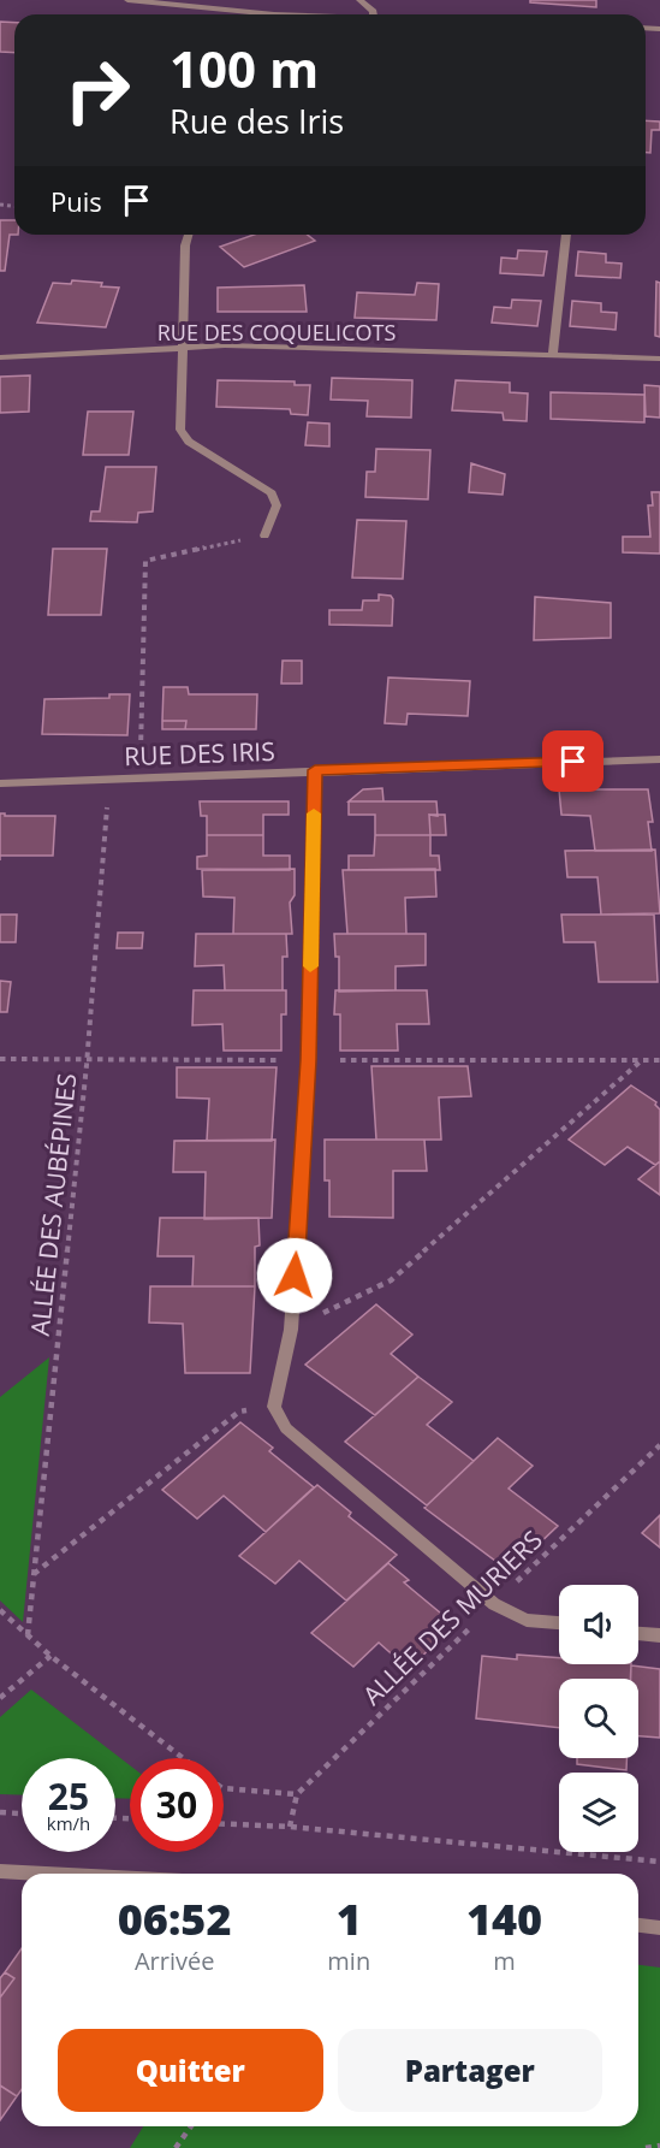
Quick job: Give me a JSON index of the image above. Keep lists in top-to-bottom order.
{
  "streets": {
    "street": ["RUE DES COQUELICOTS", "RUE DES IRIS"],
    "path": ["ALLÉE DES AUBÉPINES", "ALLÉE DES MURIERS"]
  },
  "crossings": [
    ["RUE DES IRIS", "ALLÉE DES AUBÉPINES"]
  ],
  "page": {
    "turn": ["100 m", "Rue des Iris"],
    "then": "Puis",
    "speed": "25 km/h",
    "limit": "30",
    "eta": [
      "06:52",
      "Arrivée",
      "1",
      "min",
      "140",
      "m"
    ],
    "buttons": ["Quitter", "Partager"]
  }
}
